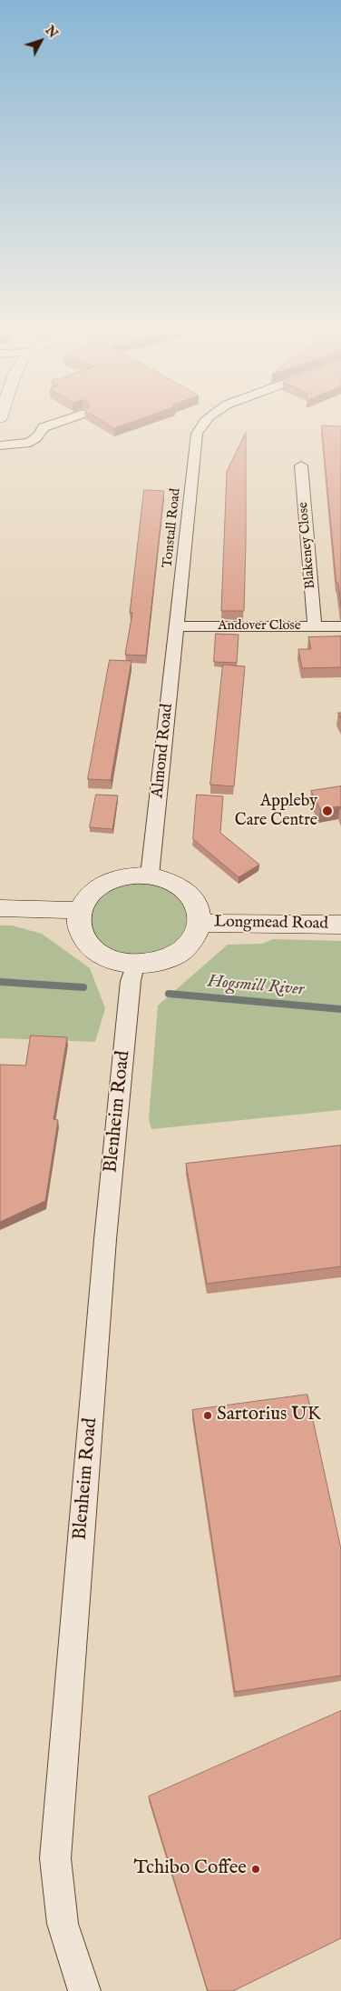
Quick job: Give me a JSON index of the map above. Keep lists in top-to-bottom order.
{
  "streets": {
    "street": [
      "Tonstall Road",
      "Blakeney Close",
      "Andover Close",
      "Almond Road",
      "Longmead Road",
      "Blenheim Road"
    ]
  },
  "crossings": [
    ["Tonstall Road", "Andover Close"],
    ["Tonstall Road", "Almond Road"],
    ["Blakeney Close", "Andover Close"],
    ["Andover Close", "Almond Road"],
    ["Almond Road", "Longmead Road"],
    ["Almond Road", "Blenheim Road"],
    ["Longmead Road", "Blenheim Road"]
  ],
  "water": ["Hogsmill River"],
  "places": ["Appleby Care Centre", "Sartorius UK", "Tchibo Coffee"],
  "north": "top right"
}
